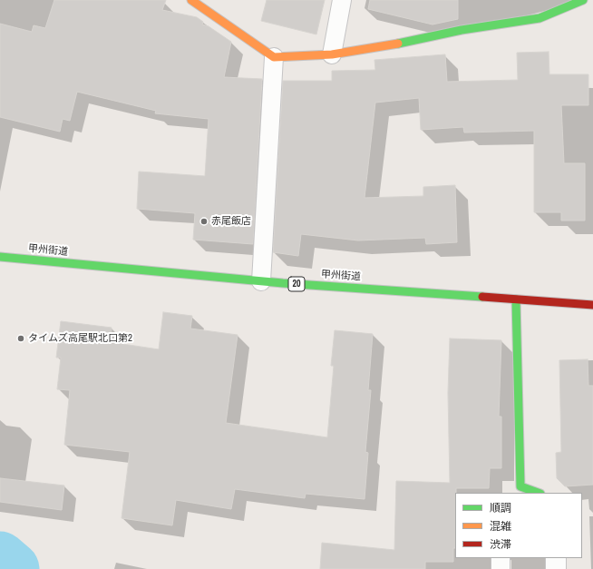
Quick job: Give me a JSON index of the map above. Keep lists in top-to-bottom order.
{
  "streets": {
    "main road": ["甲州街道", "20"]
  },
  "places": ["赤尾飯店", "タイムズ高尾駅北口第2"],
  "legend": ["順調", "混雑", "渋滞"]
}
